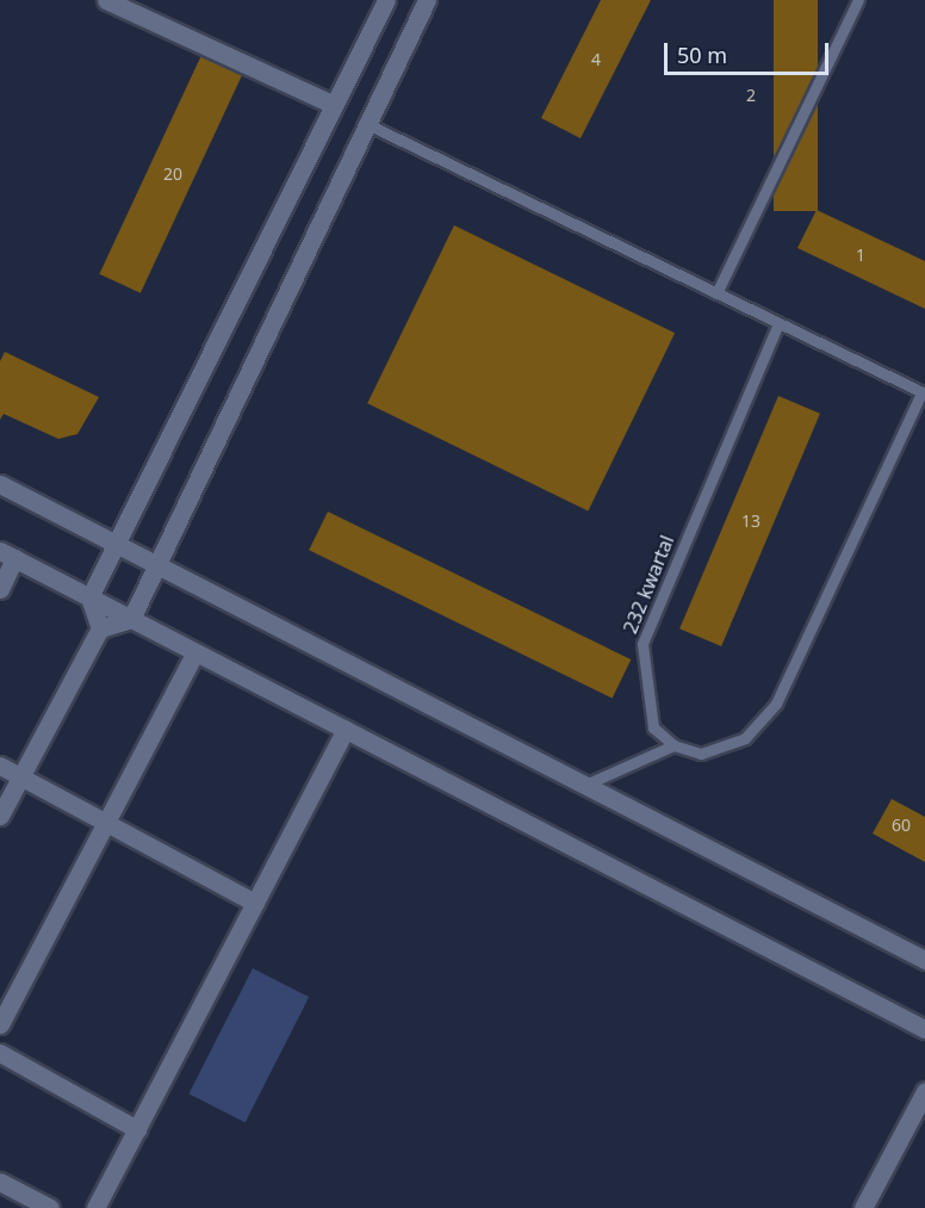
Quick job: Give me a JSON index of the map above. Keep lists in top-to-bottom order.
{
  "streets": {
    "lane": ["232 kwartal"]
  },
  "house_numbers": [
    "4",
    "2",
    "20",
    "1",
    "13",
    "60"
  ],
  "scale_bar": "50 m"
}
